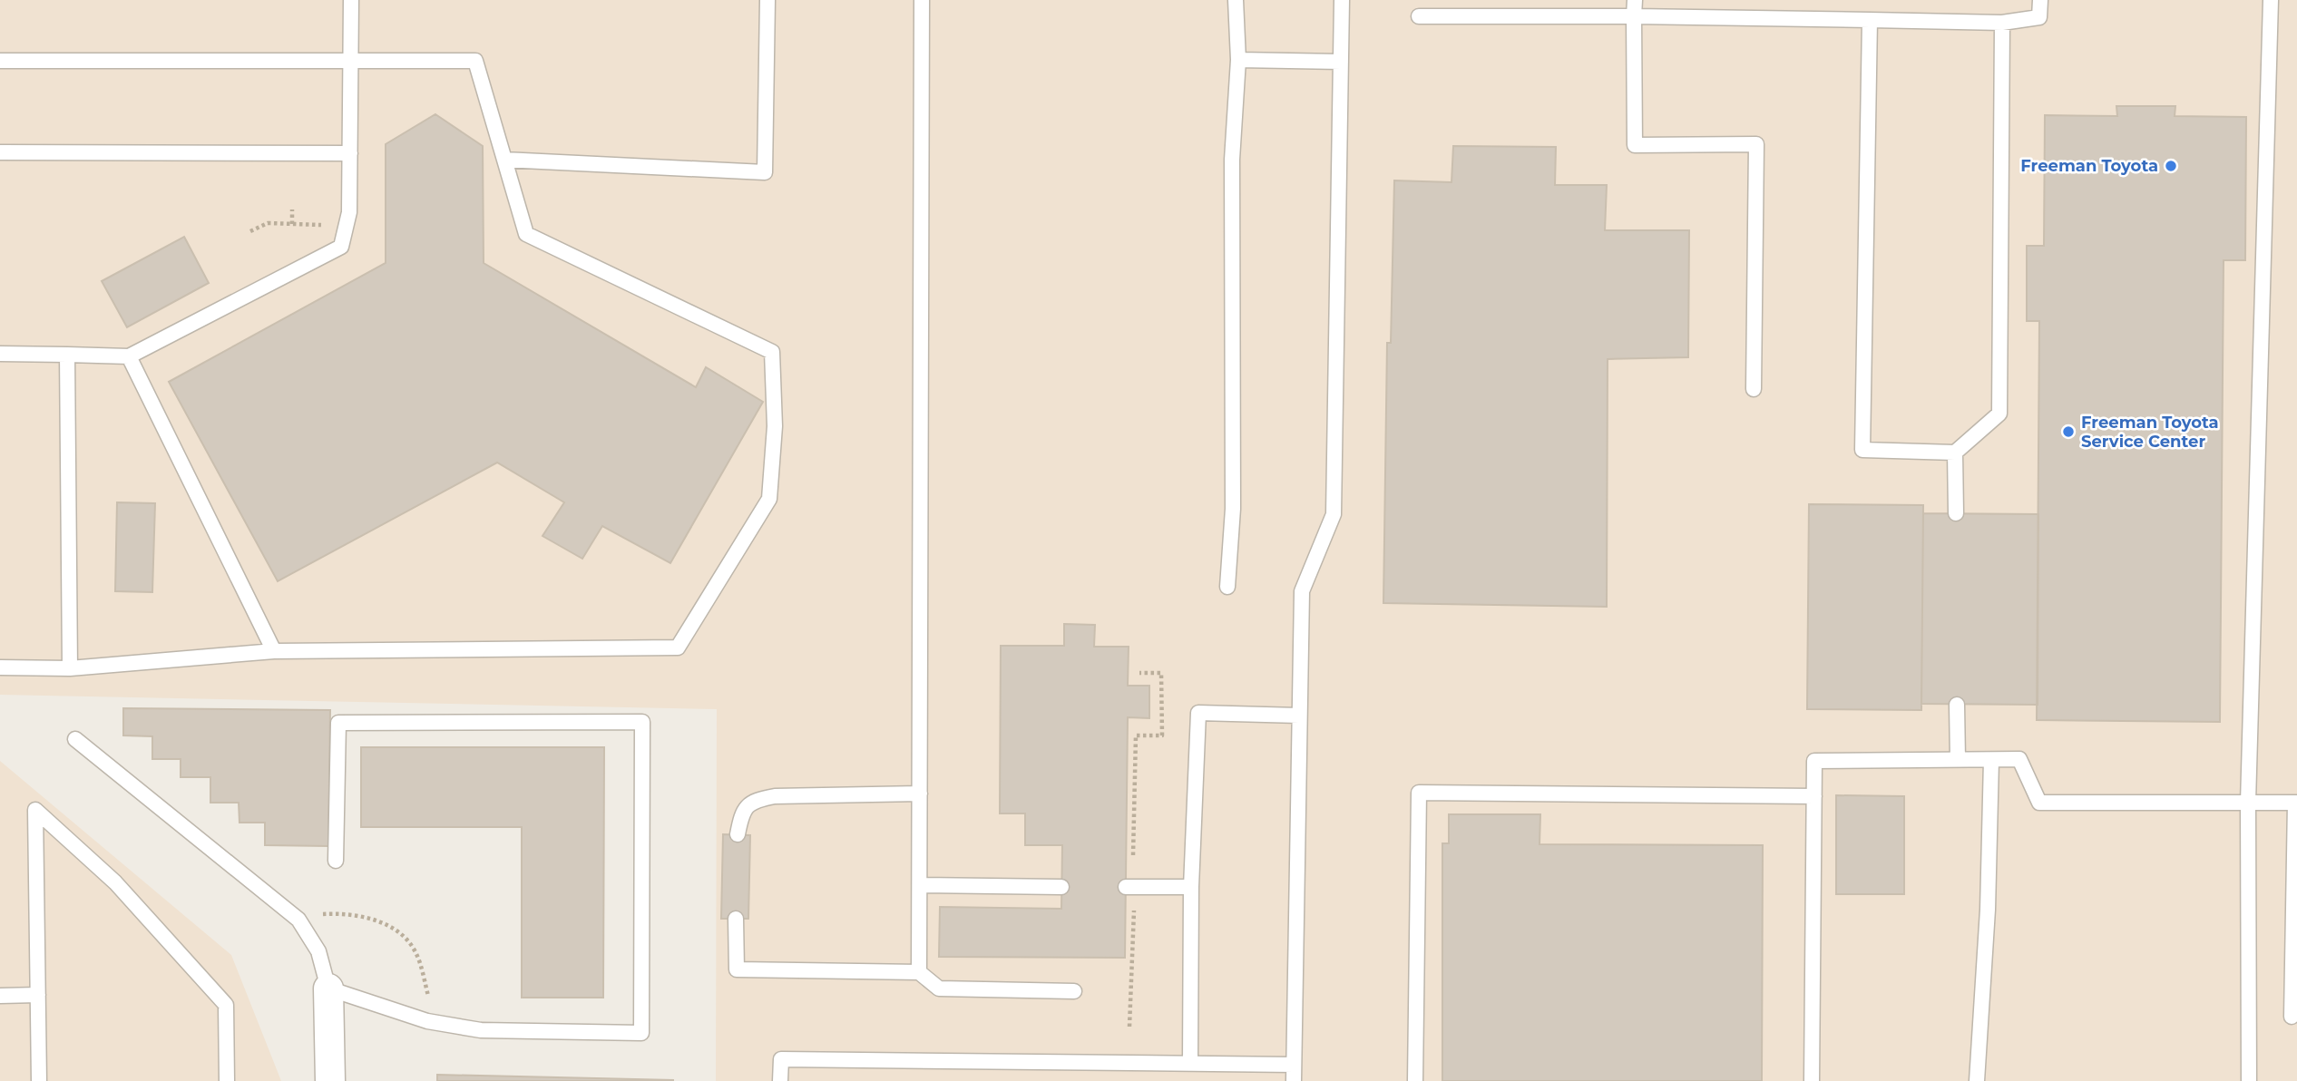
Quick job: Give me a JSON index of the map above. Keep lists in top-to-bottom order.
{
  "places": ["Freeman Toyota", "Freeman Toyota Service Center"]
}
